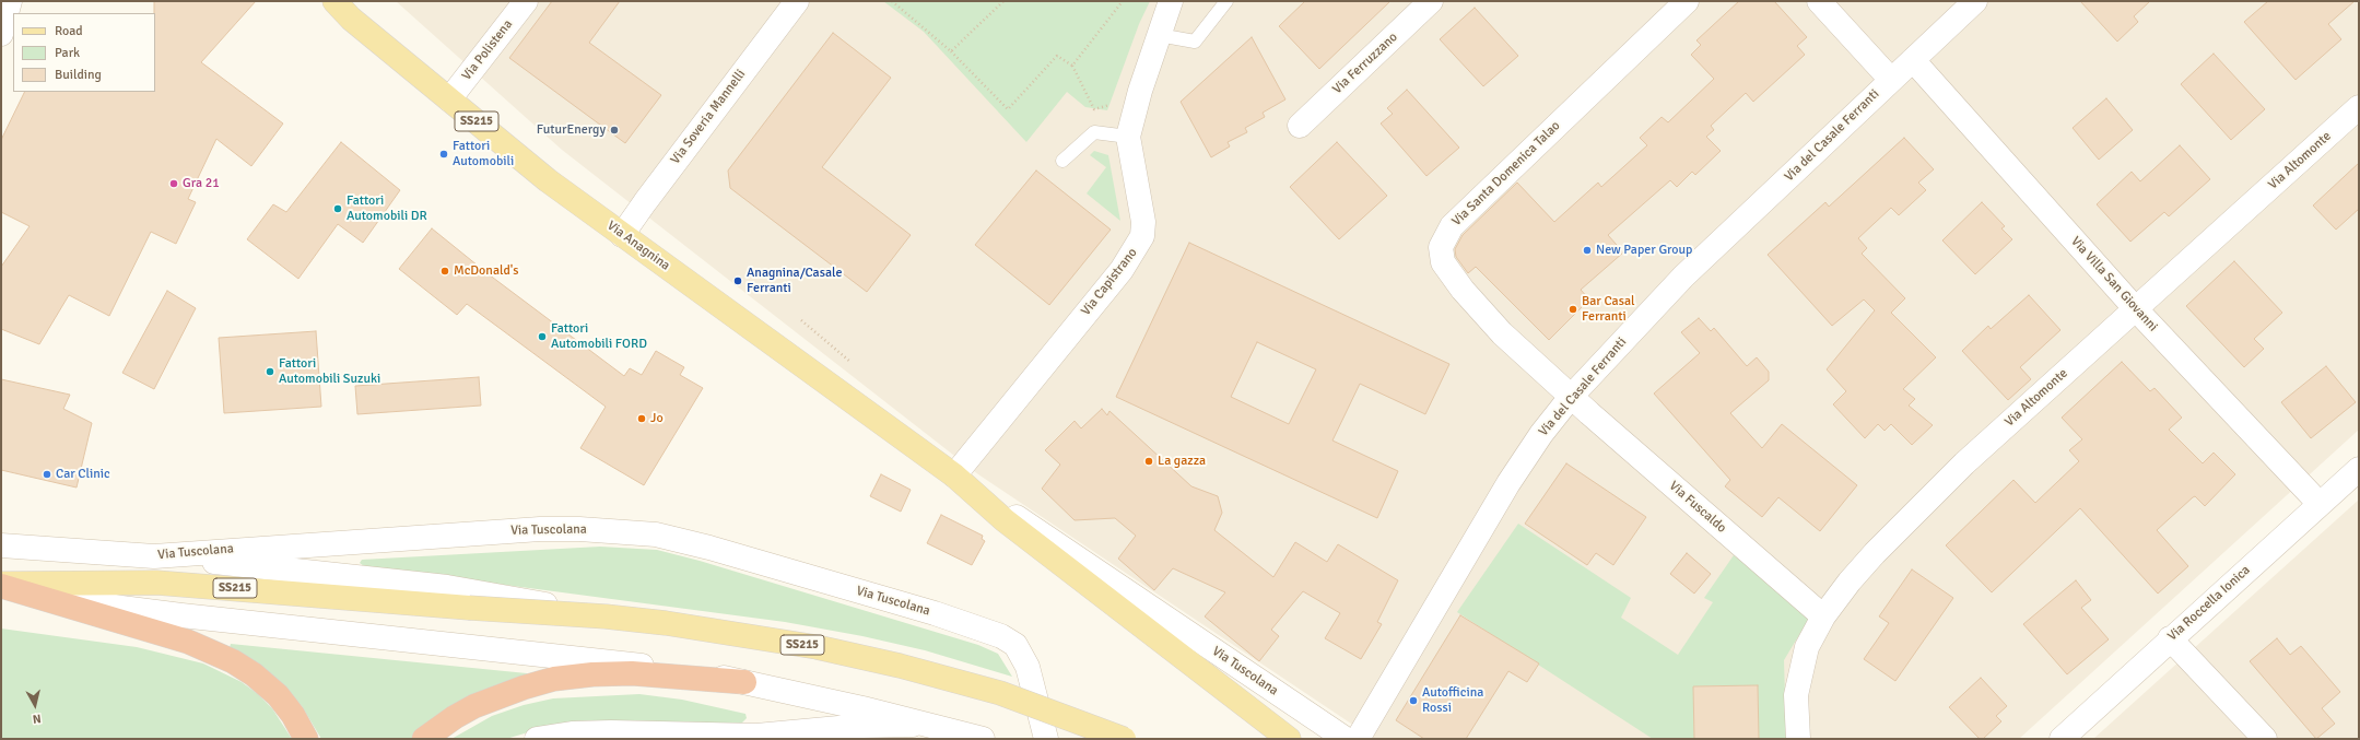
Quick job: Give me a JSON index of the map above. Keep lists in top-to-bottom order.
{
  "streets": {
    "main road": ["SS215", "Via Anagnina", "Via Tuscolana"],
    "street": [
      "Via Polistena",
      "Via Ferruzzano",
      "Via Soveria Mannelli",
      "Via del Casale Ferranti",
      "Via Altomonte",
      "Via Santa Domenica Talao",
      "Via Capistrano",
      "Via Villa San Giovanni",
      "Via Fuscaldo",
      "Via Roccella Ionica"
    ]
  },
  "crossings": [
    ["Via Polistena", "Via Anagnina"],
    ["Via Soveria Mannelli", "Via Anagnina"],
    ["Via del Casale Ferranti", "Via Santa Domenica Talao"],
    ["Via del Casale Ferranti", "Via Villa San Giovanni"],
    ["Via del Casale Ferranti", "Via Fuscaldo"],
    ["Via Altomonte", "Via Villa San Giovanni"],
    ["Via Altomonte", "Via Fuscaldo"],
    ["Via Santa Domenica Talao", "Via Fuscaldo"],
    ["Via Anagnina", "Via Capistrano"],
    ["Via Anagnina", "Via Tuscolana"],
    ["Via Capistrano", "Via Tuscolana"],
    ["Via Villa San Giovanni", "Via Roccella Ionica"]
  ],
  "places": [
    "FuturEnergy",
    "Fattori Automobili",
    "Gra 21",
    "Fattori Automobili DR",
    "New Paper Group",
    "McDonald's",
    "Anagnina/Casale Ferranti",
    "Bar Casal Ferranti",
    "Fattori Automobili FORD",
    "Fattori Automobili Suzuki",
    "Jo",
    "La gazza",
    "Car Clinic",
    "Autofficina Rossi"
  ],
  "legend": ["Road", "Park", "Building"],
  "north": "bottom"
}
